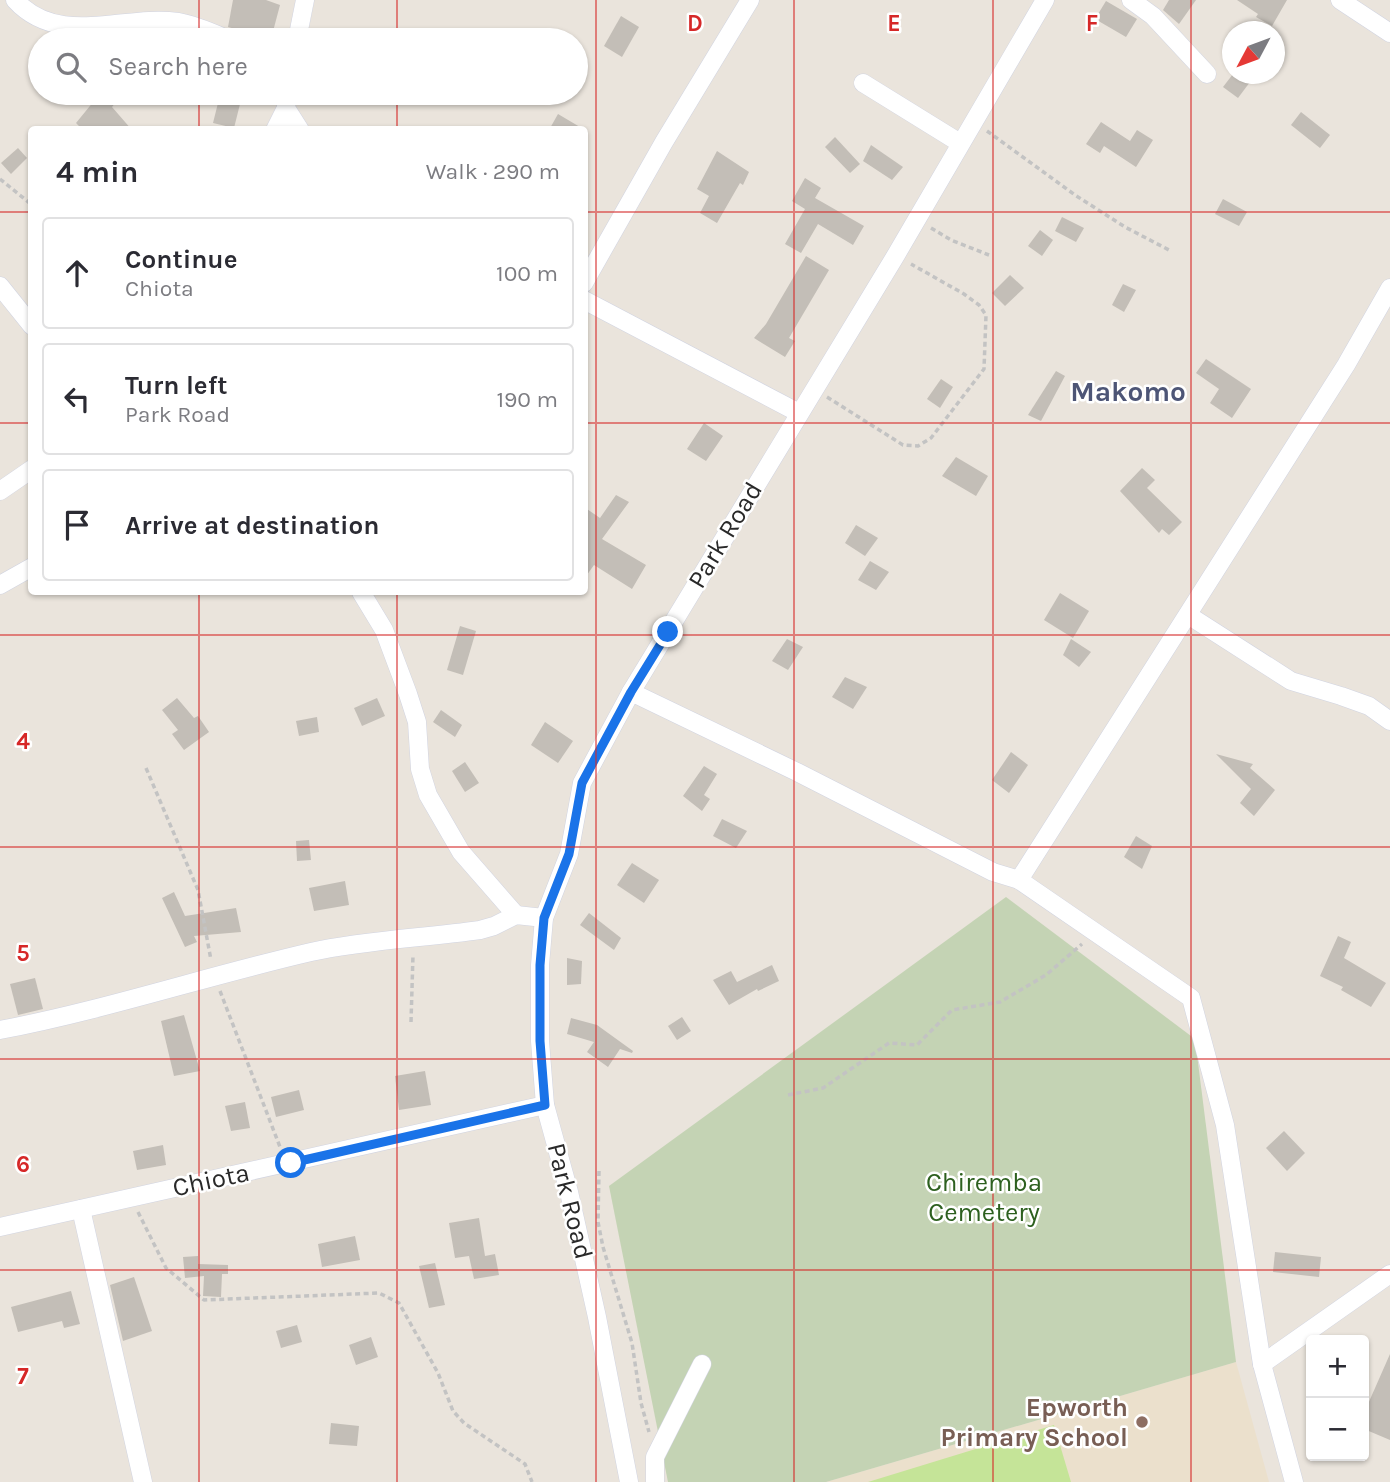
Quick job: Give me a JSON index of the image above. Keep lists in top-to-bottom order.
{
  "streets": {
    "street": ["Park Road", "Chiota"]
  },
  "crossings": [
    ["Park Road", "Chiota"]
  ],
  "districts": ["Makomo"],
  "parks": ["Chiremba Cemetery"],
  "places": ["Epworth Primary School"],
  "north": "bottom left",
  "page": {
    "search": "Search here",
    "heading": ["4 min", "Walk · 290 m"],
    "list": [
      ["Continue", "Chiota", "100 m"],
      ["Turn left", "Park Road", "190 m"],
      "Arrive at destination"
    ],
    "map_buttons": ["+", "−"]
  },
  "grid": {
    "columns": ["D", "E", "F"],
    "rows": [
      "4",
      "5",
      "6",
      "7"
    ]
  }
}
